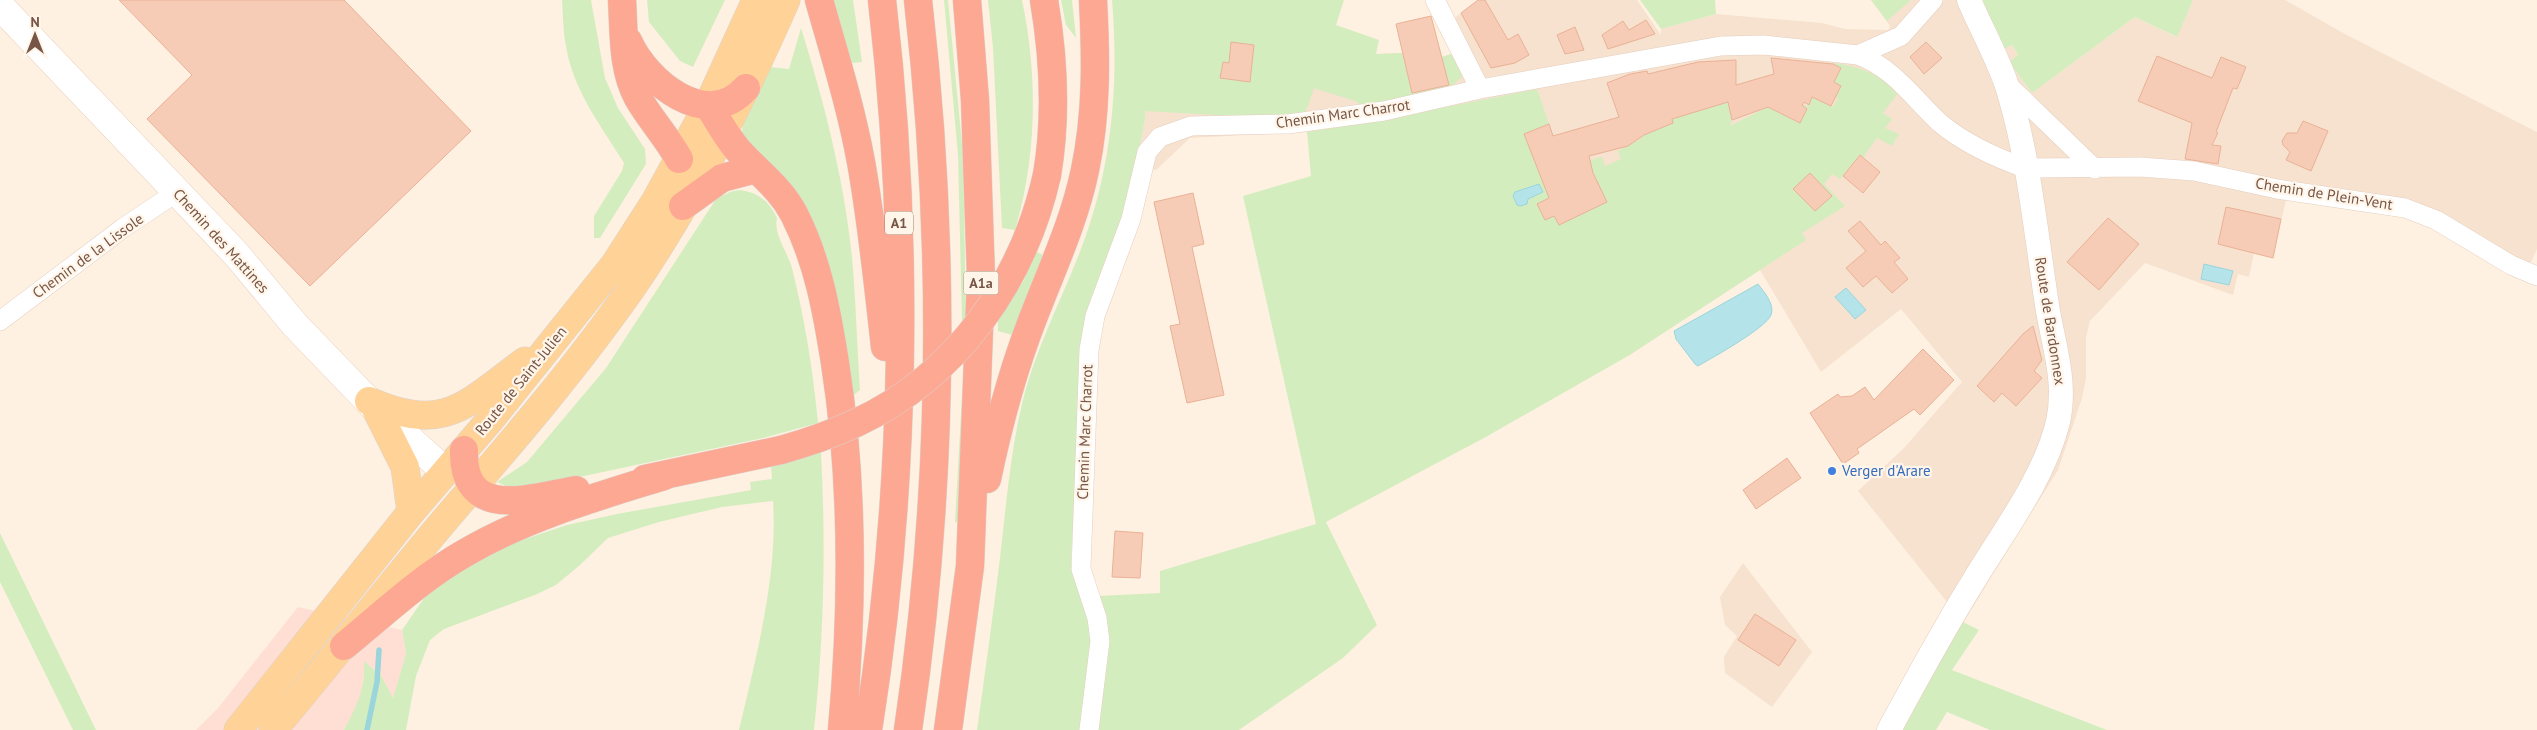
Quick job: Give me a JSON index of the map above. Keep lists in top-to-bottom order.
{
  "streets": {
    "highway": ["A1", "A1a"],
    "main road": ["Chemin des Mattines", "Route de Saint-Julien"],
    "street": [
      "Chemin Marc Charrot",
      "Chemin de Plein-Vent",
      "Chemin de la Lissole",
      "Route de Bardonnex"
    ]
  },
  "crossings": [
    ["Chemin Marc Charrot", "Chemin de Plein-Vent"],
    ["Chemin de Plein-Vent", "Route de Bardonnex"],
    ["Chemin des Mattines", "Chemin de la Lissole"],
    ["Chemin des Mattines", "Route de Saint-Julien"]
  ],
  "places": ["Verger d'Arare"],
  "north": "top"
}
